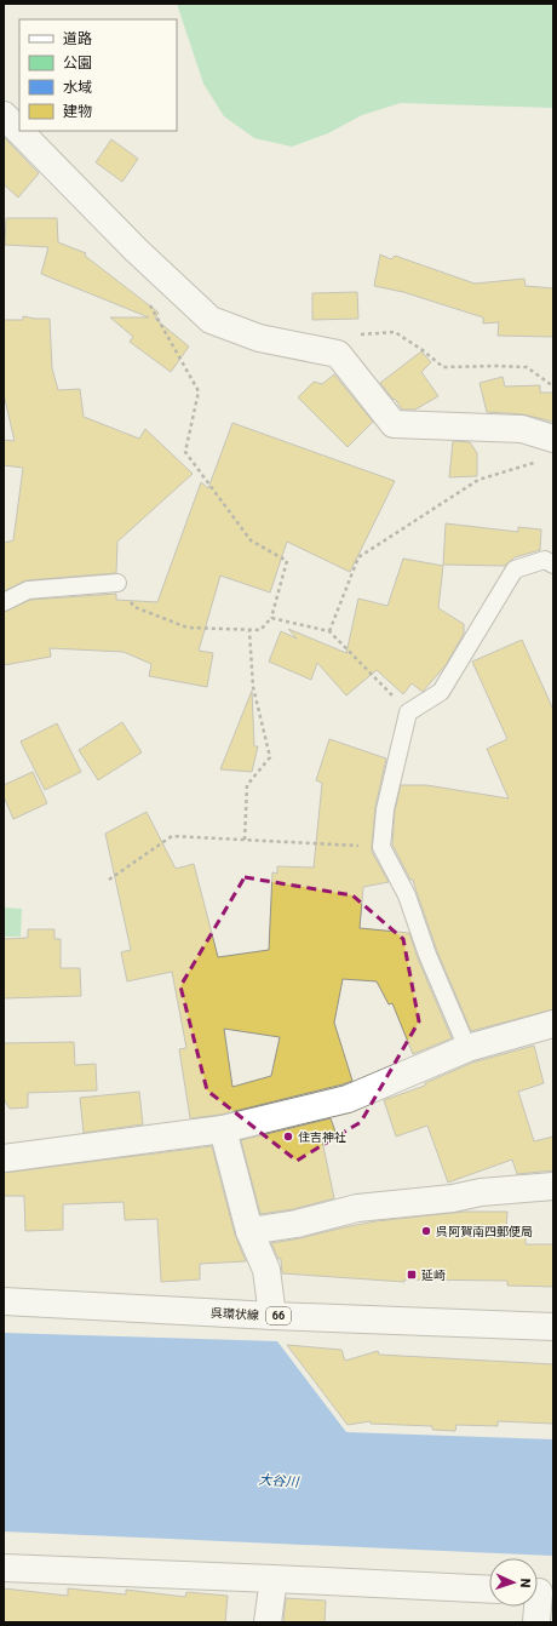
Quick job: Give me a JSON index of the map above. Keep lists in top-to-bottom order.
{
  "streets": {
    "street": ["呉環状線", "66"]
  },
  "water": ["大谷川"],
  "places": {
    "other": ["住吉神社", "呉阿賀南四郵便局"],
    "transit": ["延崎"]
  },
  "legend": [
    "道路",
    "公園",
    "水域",
    "建物"
  ],
  "north": "right"
}
